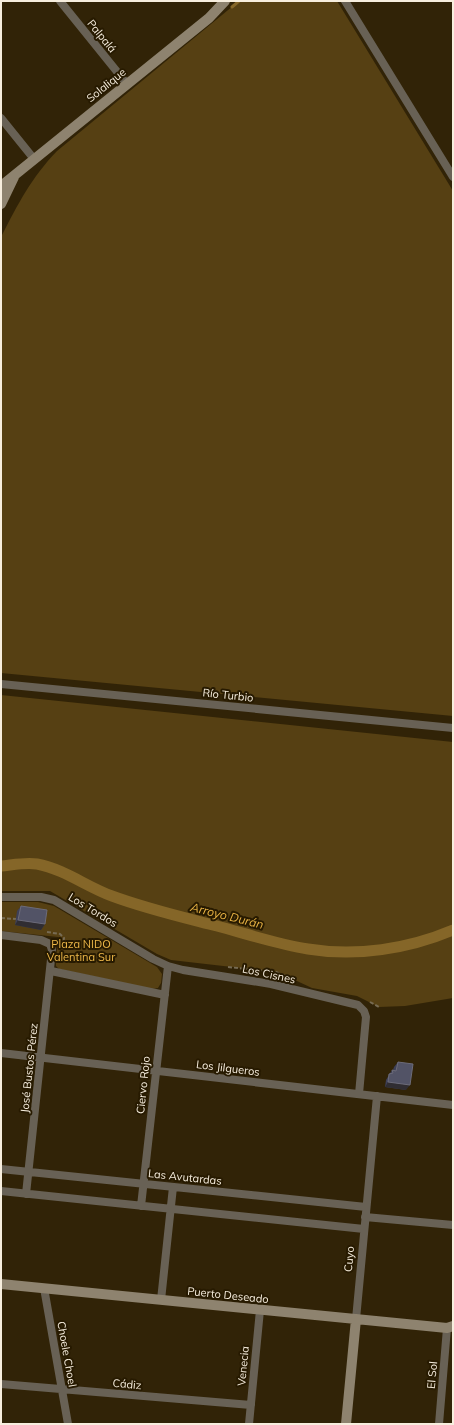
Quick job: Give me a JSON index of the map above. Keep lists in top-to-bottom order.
{
  "streets": {
    "street": [
      "Palpalá",
      "Solalique",
      "Río Turbio",
      "Los Tordos",
      "Los Cisnes",
      "José Bustos Pérez",
      "Los Jilgueros",
      "Ciervo Rojo",
      "Las Avutardas",
      "Cuyo",
      "Puerto Deseado",
      "Choele Choel",
      "Venecia",
      "El Sol",
      "Cádiz"
    ]
  },
  "crossings": [
    ["Palpalá", "Solalique"],
    ["Los Tordos", "Los Cisnes"],
    ["Los Tordos", "Ciervo Rojo"],
    ["Los Cisnes", "Los Jilgueros"],
    ["Los Cisnes", "Ciervo Rojo"],
    ["José Bustos Pérez", "Los Jilgueros"],
    ["José Bustos Pérez", "Las Avutardas"],
    ["Los Jilgueros", "Ciervo Rojo"],
    ["Los Jilgueros", "Cuyo"],
    ["Ciervo Rojo", "Las Avutardas"],
    ["Las Avutardas", "Cuyo"],
    ["Cuyo", "Puerto Deseado"],
    ["Puerto Deseado", "Choele Choel"],
    ["Puerto Deseado", "Venecia"],
    ["Puerto Deseado", "El Sol"],
    ["Choele Choel", "Cádiz"],
    ["Venecia", "Cádiz"]
  ],
  "water": ["Arroyo Durán"],
  "parks": ["Plaza NIDO Valentina Sur"]
}
